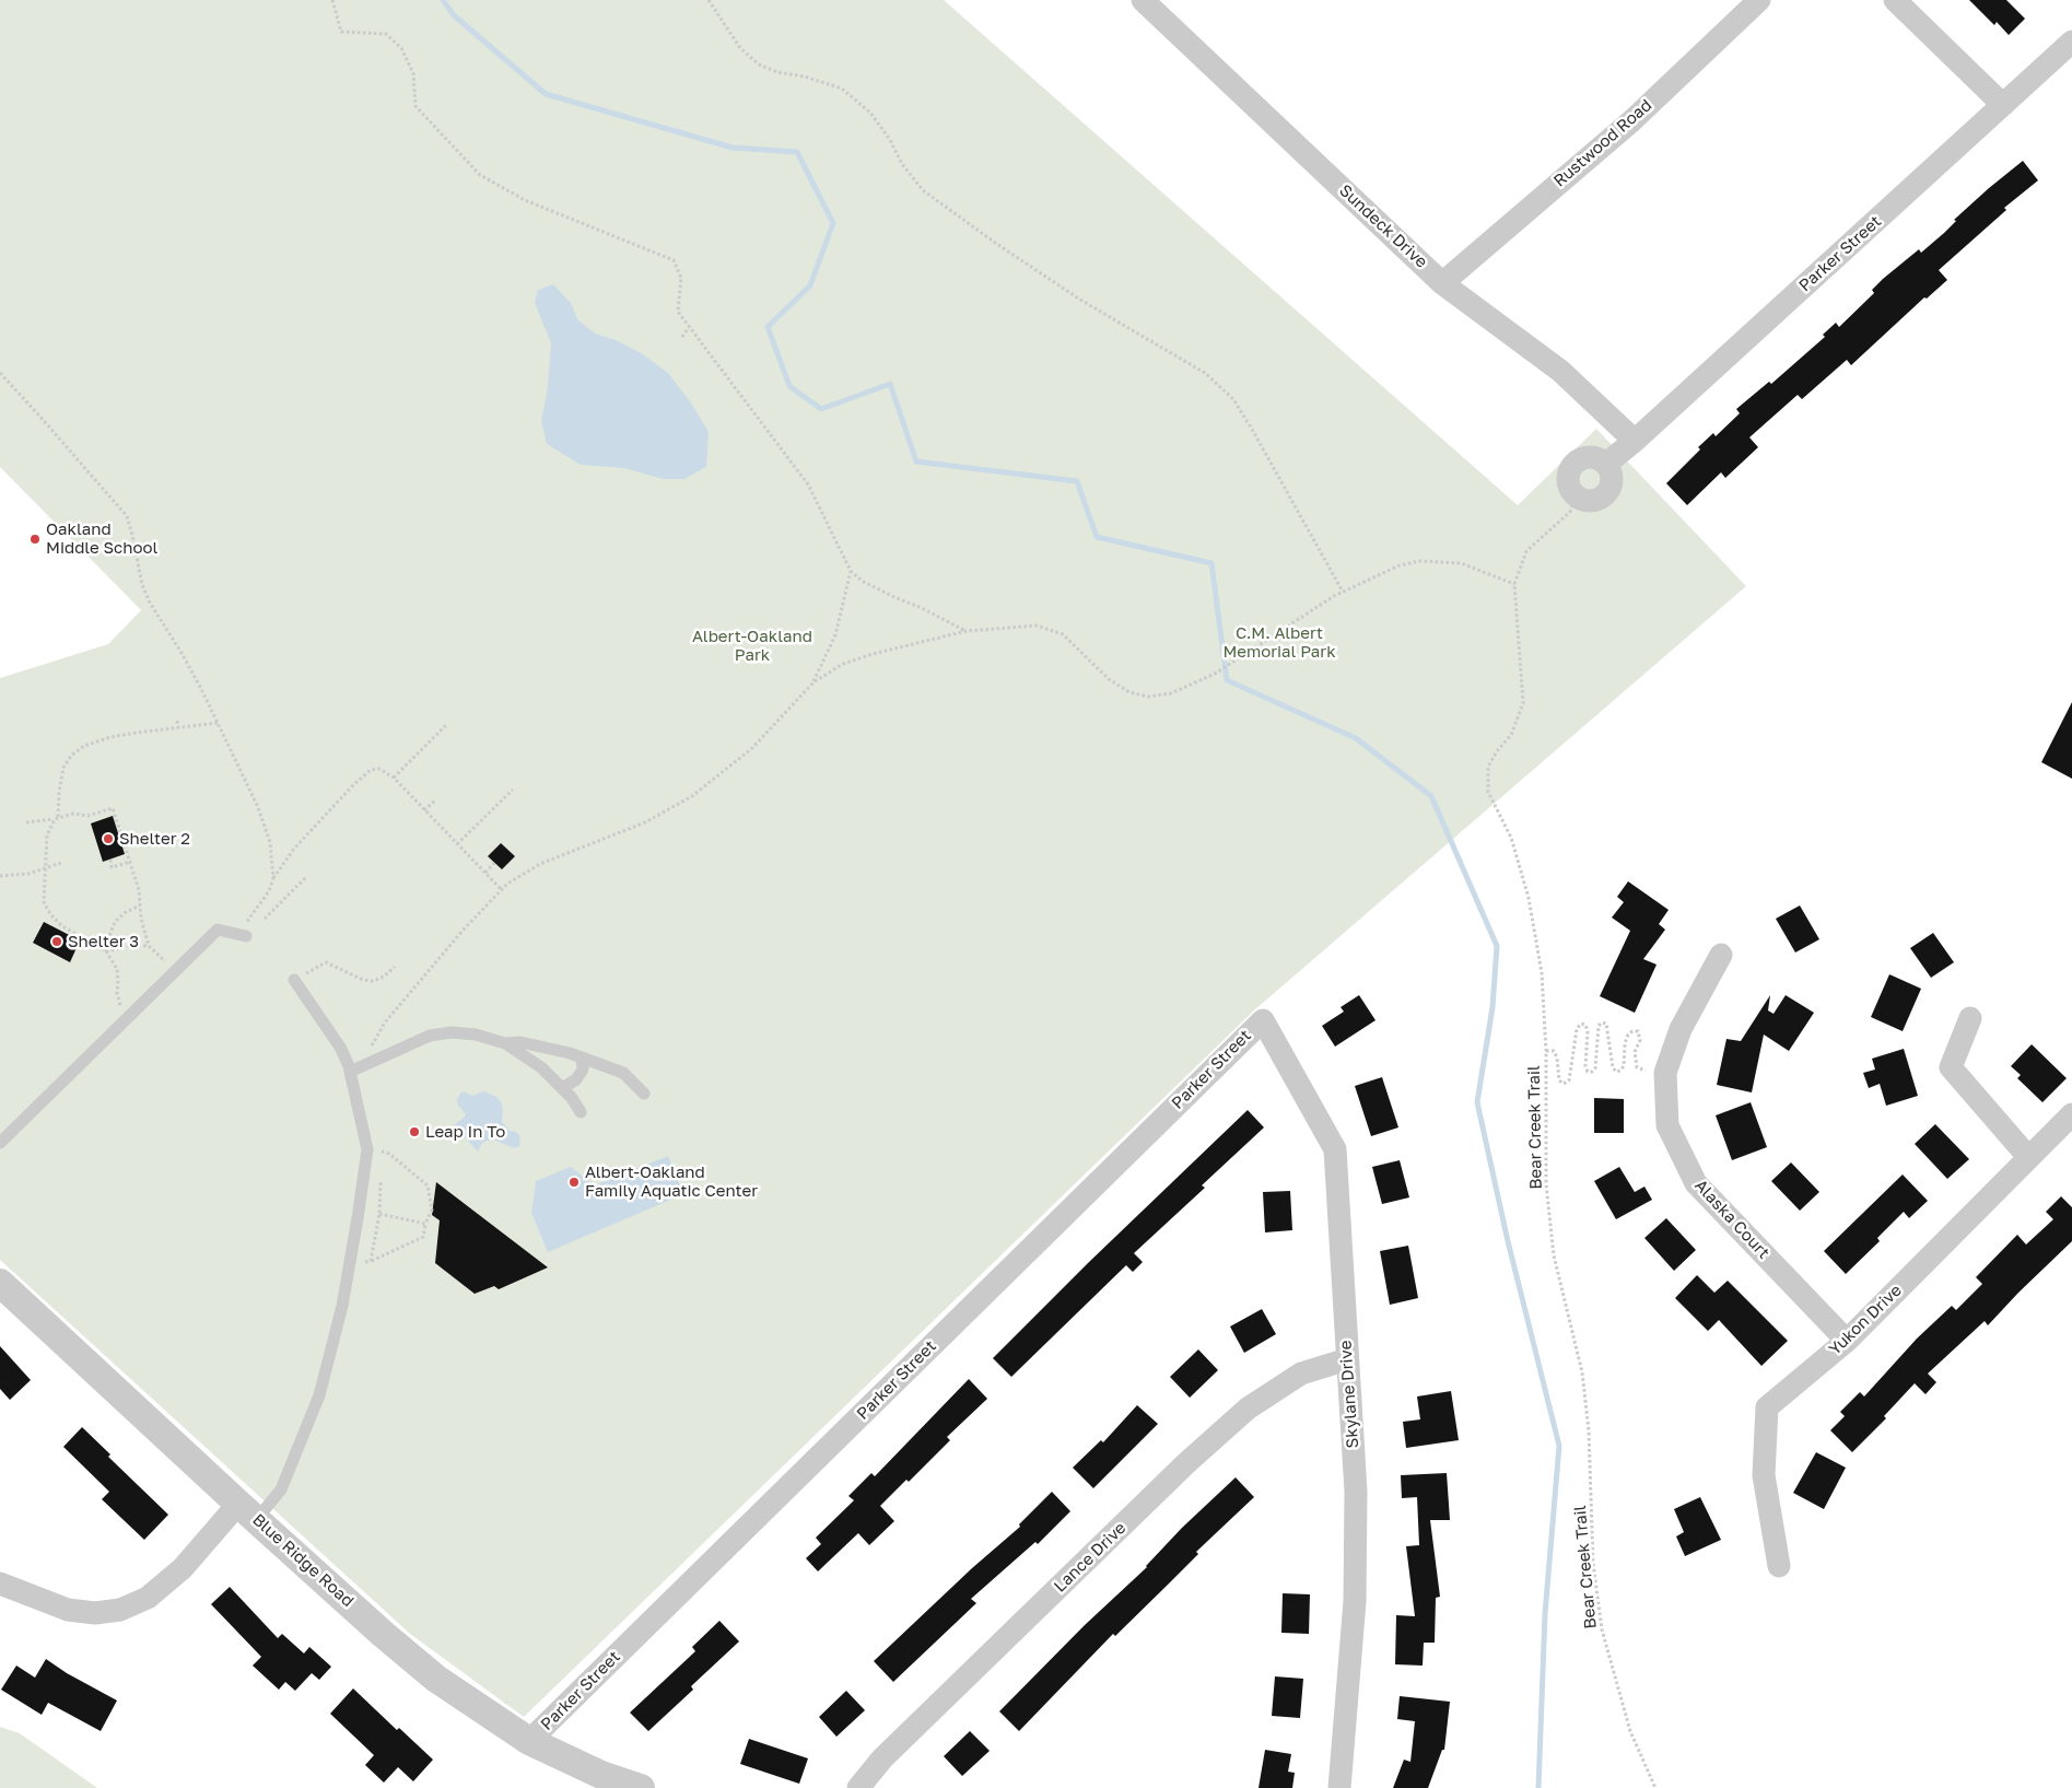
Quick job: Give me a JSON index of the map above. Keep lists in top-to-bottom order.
{
  "streets": {
    "street": [
      "Rustwood Road",
      "Sundeck Drive",
      "Parker Street",
      "Alaska Court",
      "Yukon Drive",
      "Skylane Drive",
      "Lance Drive",
      "Blue Ridge Road"
    ],
    "path": ["Bear Creek Trail"]
  },
  "crossings": [
    ["Rustwood Road", "Sundeck Drive"],
    ["Sundeck Drive", "Parker Street"],
    ["Parker Street", "Bear Creek Trail"],
    ["Parker Street", "Skylane Drive"],
    ["Parker Street", "Blue Ridge Road"],
    ["Alaska Court", "Yukon Drive"],
    ["Skylane Drive", "Lance Drive"]
  ],
  "parks": ["C.M. Albert Memorial Park", "Albert-Oakland Park"],
  "places": [
    "Oakland Middle School",
    "Shelter 2",
    "Shelter 3",
    "Leap In To",
    "Albert-Oakland Family Aquatic Center"
  ]
}
